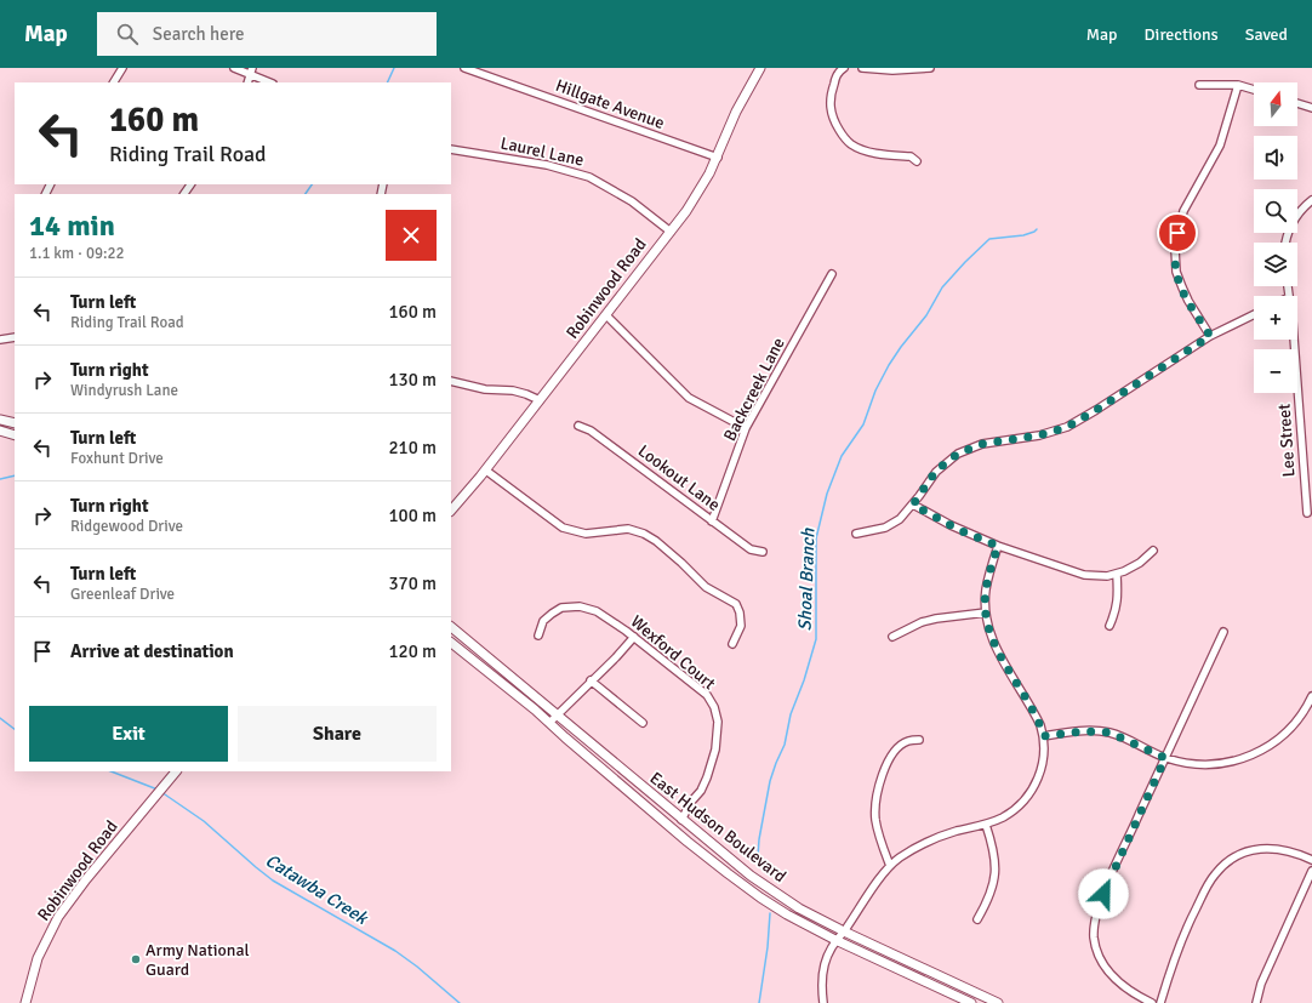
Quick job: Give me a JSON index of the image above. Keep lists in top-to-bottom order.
{
  "streets": {
    "main road": ["Robinwood Road", "East Hudson Boulevard"],
    "street": [
      "Hillgate Avenue",
      "Laurel Lane",
      "Backcreek Lane",
      "Lee Street",
      "Lookout Lane",
      "Wexford Court"
    ]
  },
  "crossings": [
    ["Hillgate Avenue", "Robinwood Road"],
    ["Laurel Lane", "Robinwood Road"],
    ["Backcreek Lane", "Lookout Lane"],
    ["Wexford Court", "East Hudson Boulevard"]
  ],
  "water": ["Shoal Branch", "Catawba Creek"],
  "places": ["Army National Guard"],
  "north": "top",
  "page": {
    "header": "Map",
    "search": "Search here",
    "nav": ["Map", "Directions", "Saved"],
    "map_buttons": ["+", "−"],
    "turn": ["160 m", "Riding Trail Road"],
    "heading": ["14 min", "1.1 km · 09:22"],
    "list": [
      {
        "name": "Turn left",
        "note": "Riding Trail Road",
        "value": "160 m"
      },
      {
        "name": "Turn right",
        "note": "Windyrush Lane",
        "value": "130 m"
      },
      {
        "name": "Turn left",
        "note": "Foxhunt Drive",
        "value": "210 m"
      },
      {
        "name": "Turn right",
        "note": "Ridgewood Drive",
        "value": "100 m"
      },
      {
        "name": "Turn left",
        "note": "Greenleaf Drive",
        "value": "370 m"
      },
      {
        "name": "Arrive at destination",
        "value": "120 m"
      }
    ],
    "buttons": ["Exit", "Share"]
  }
}
